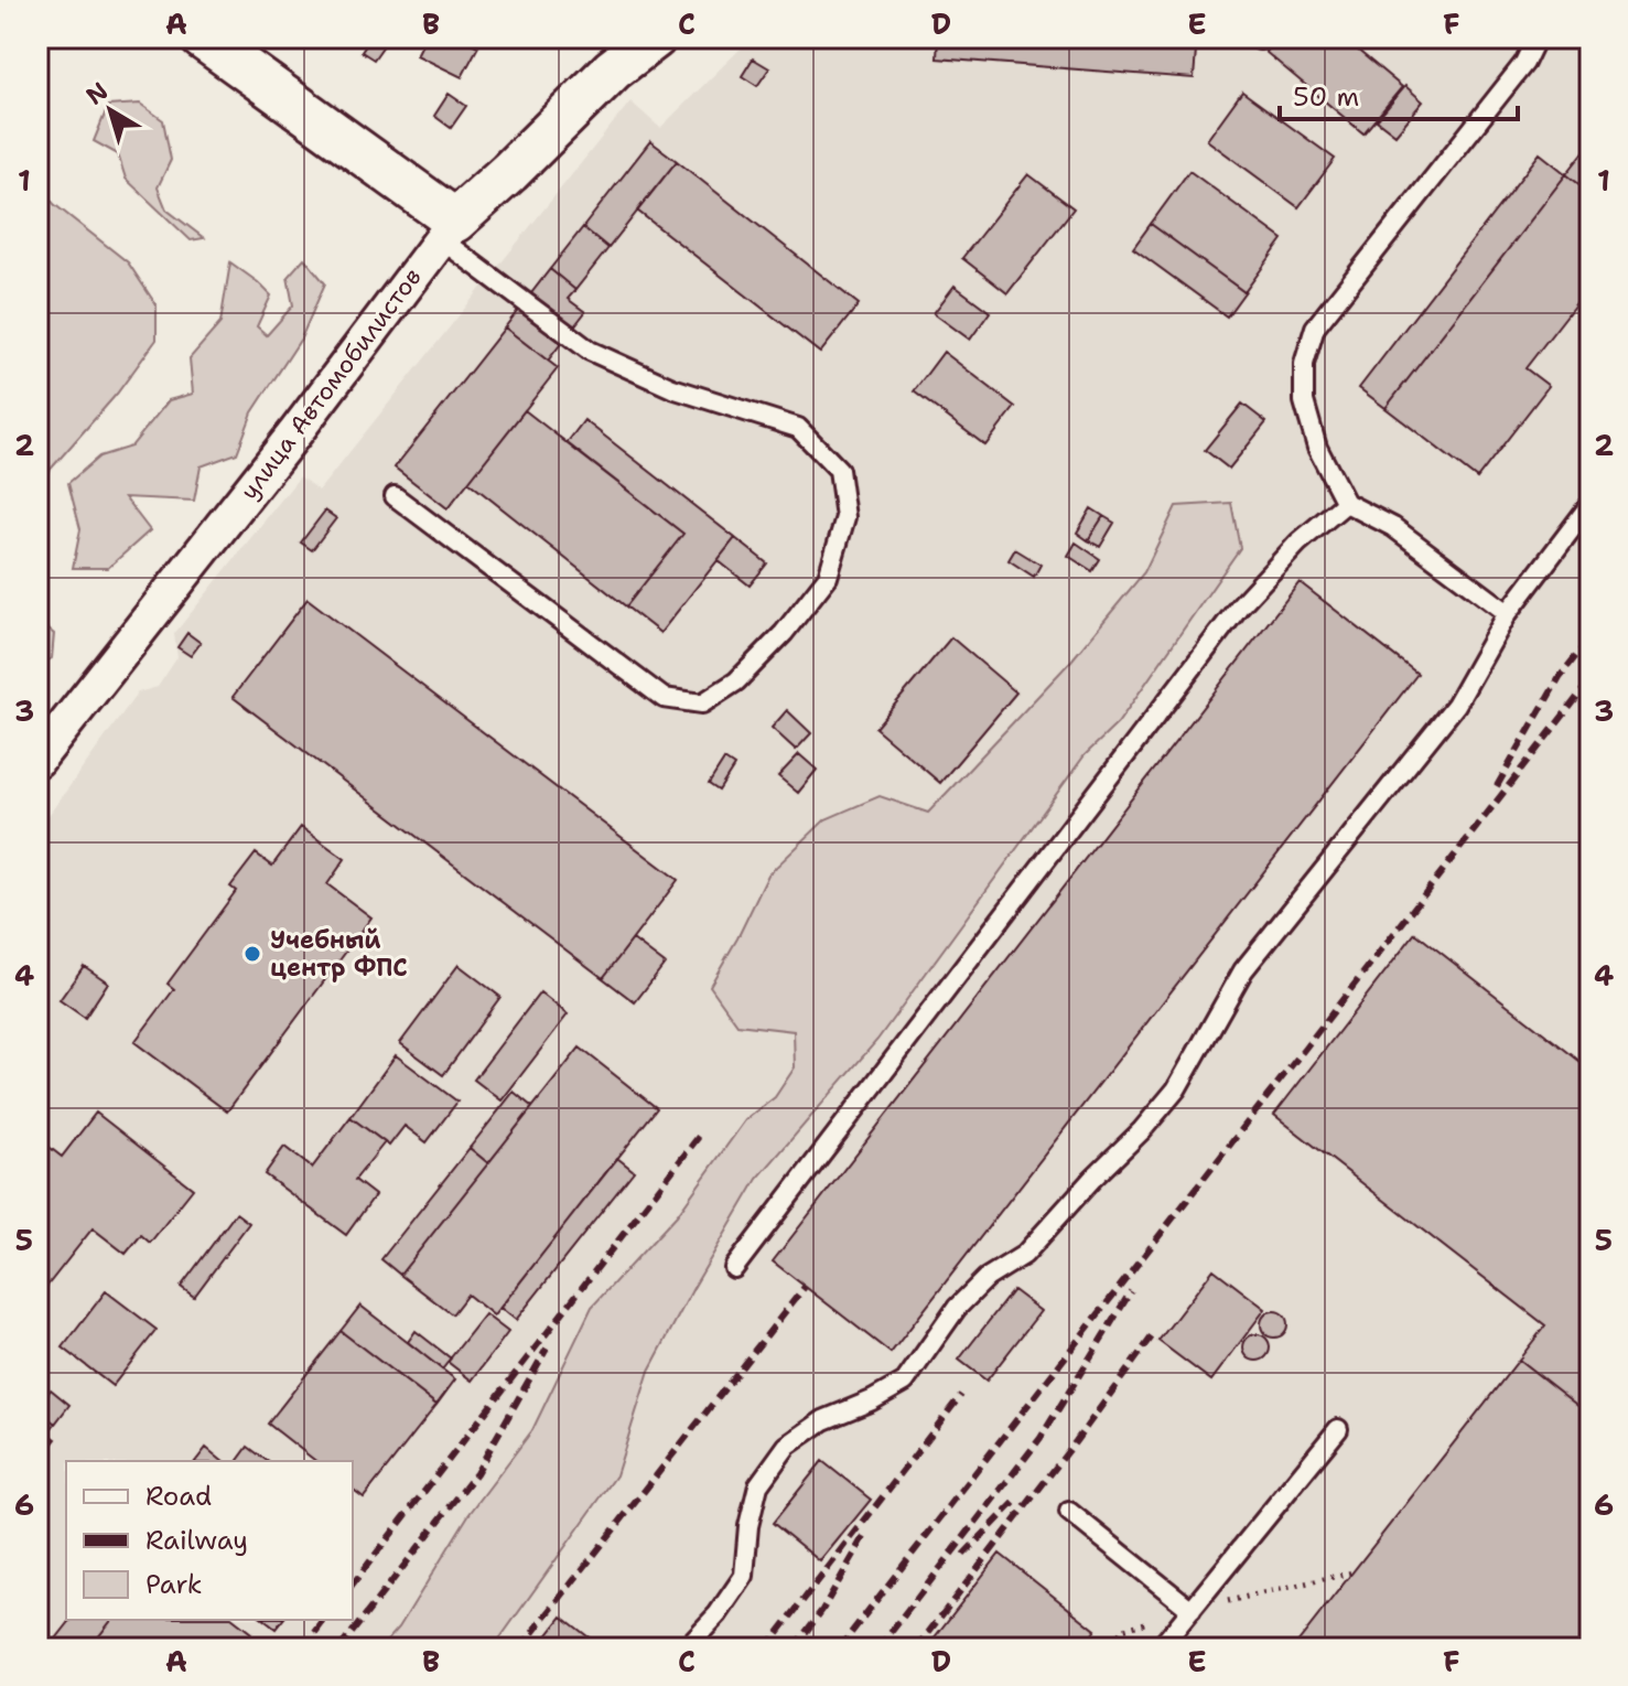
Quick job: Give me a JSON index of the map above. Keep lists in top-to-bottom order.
{
  "streets": {
    "street": ["улица Автомобилистов"]
  },
  "places": ["Учебный центр ФПС"],
  "legend": ["Road", "Railway", "Park"],
  "scale_bar": "50 m",
  "north": "top left",
  "grid": {
    "columns": [
      "A",
      "B",
      "C",
      "D",
      "E",
      "F"
    ],
    "rows": [
      "1",
      "2",
      "3",
      "4",
      "5",
      "6"
    ]
  }
}
